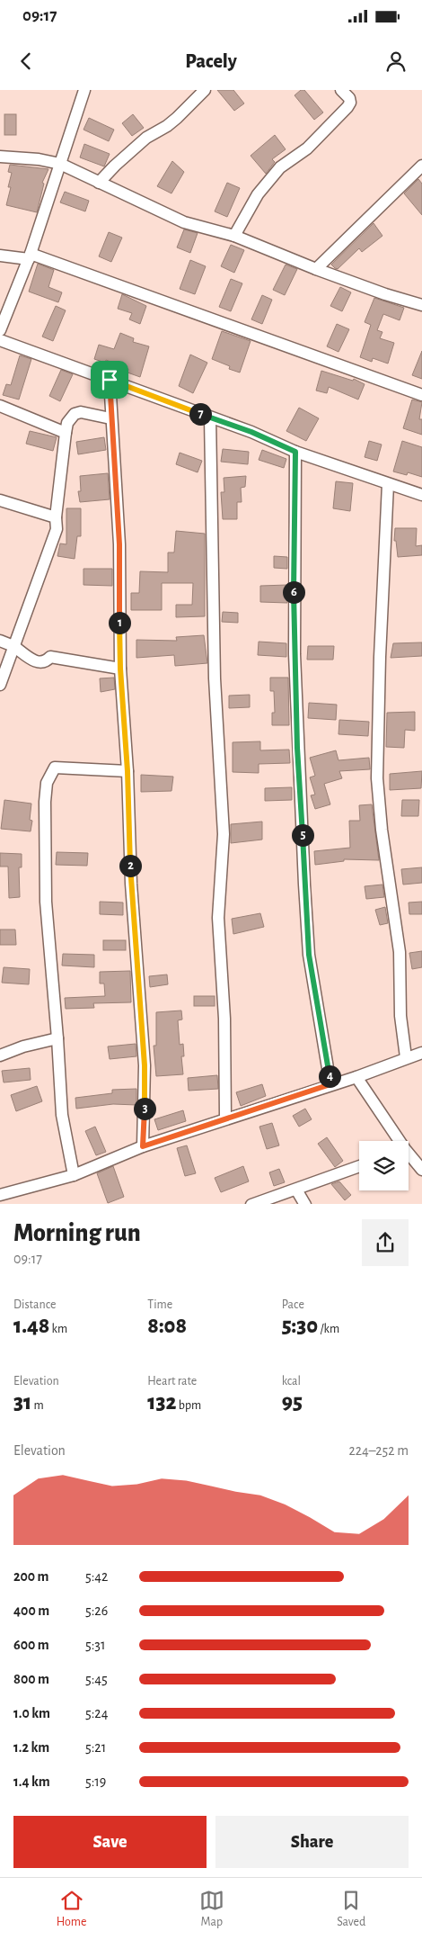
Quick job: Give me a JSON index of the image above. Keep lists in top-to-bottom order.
{
  "page": {
    "status": "09:17",
    "header": "Pacely",
    "pins": [
      "7",
      "6",
      "1",
      "5",
      "2",
      "4",
      "3"
    ],
    "heading": ["Morning run", "09:17"],
    "stats": [
      ["Distance", "1.48 km"],
      ["Time", "8:08"],
      ["Pace", "5:30 /km"],
      ["Elevation", "31 m"],
      ["Heart rate", "132 bpm"],
      ["kcal", "95"]
    ],
    "chart": ["Elevation", "224–252 m"],
    "list": [
      {
        "name": "200 m",
        "note": "5:42"
      },
      {
        "name": "400 m",
        "note": "5:26"
      },
      {
        "name": "600 m",
        "note": "5:31"
      },
      {
        "name": "800 m",
        "note": "5:45"
      },
      {
        "name": "1.0 km",
        "note": "5:24"
      },
      {
        "name": "1.2 km",
        "note": "5:21"
      },
      {
        "name": "1.4 km",
        "note": "5:19"
      }
    ],
    "buttons": ["Save", "Share"],
    "tabs": ["Home", "Map", "Saved"]
  }
}
